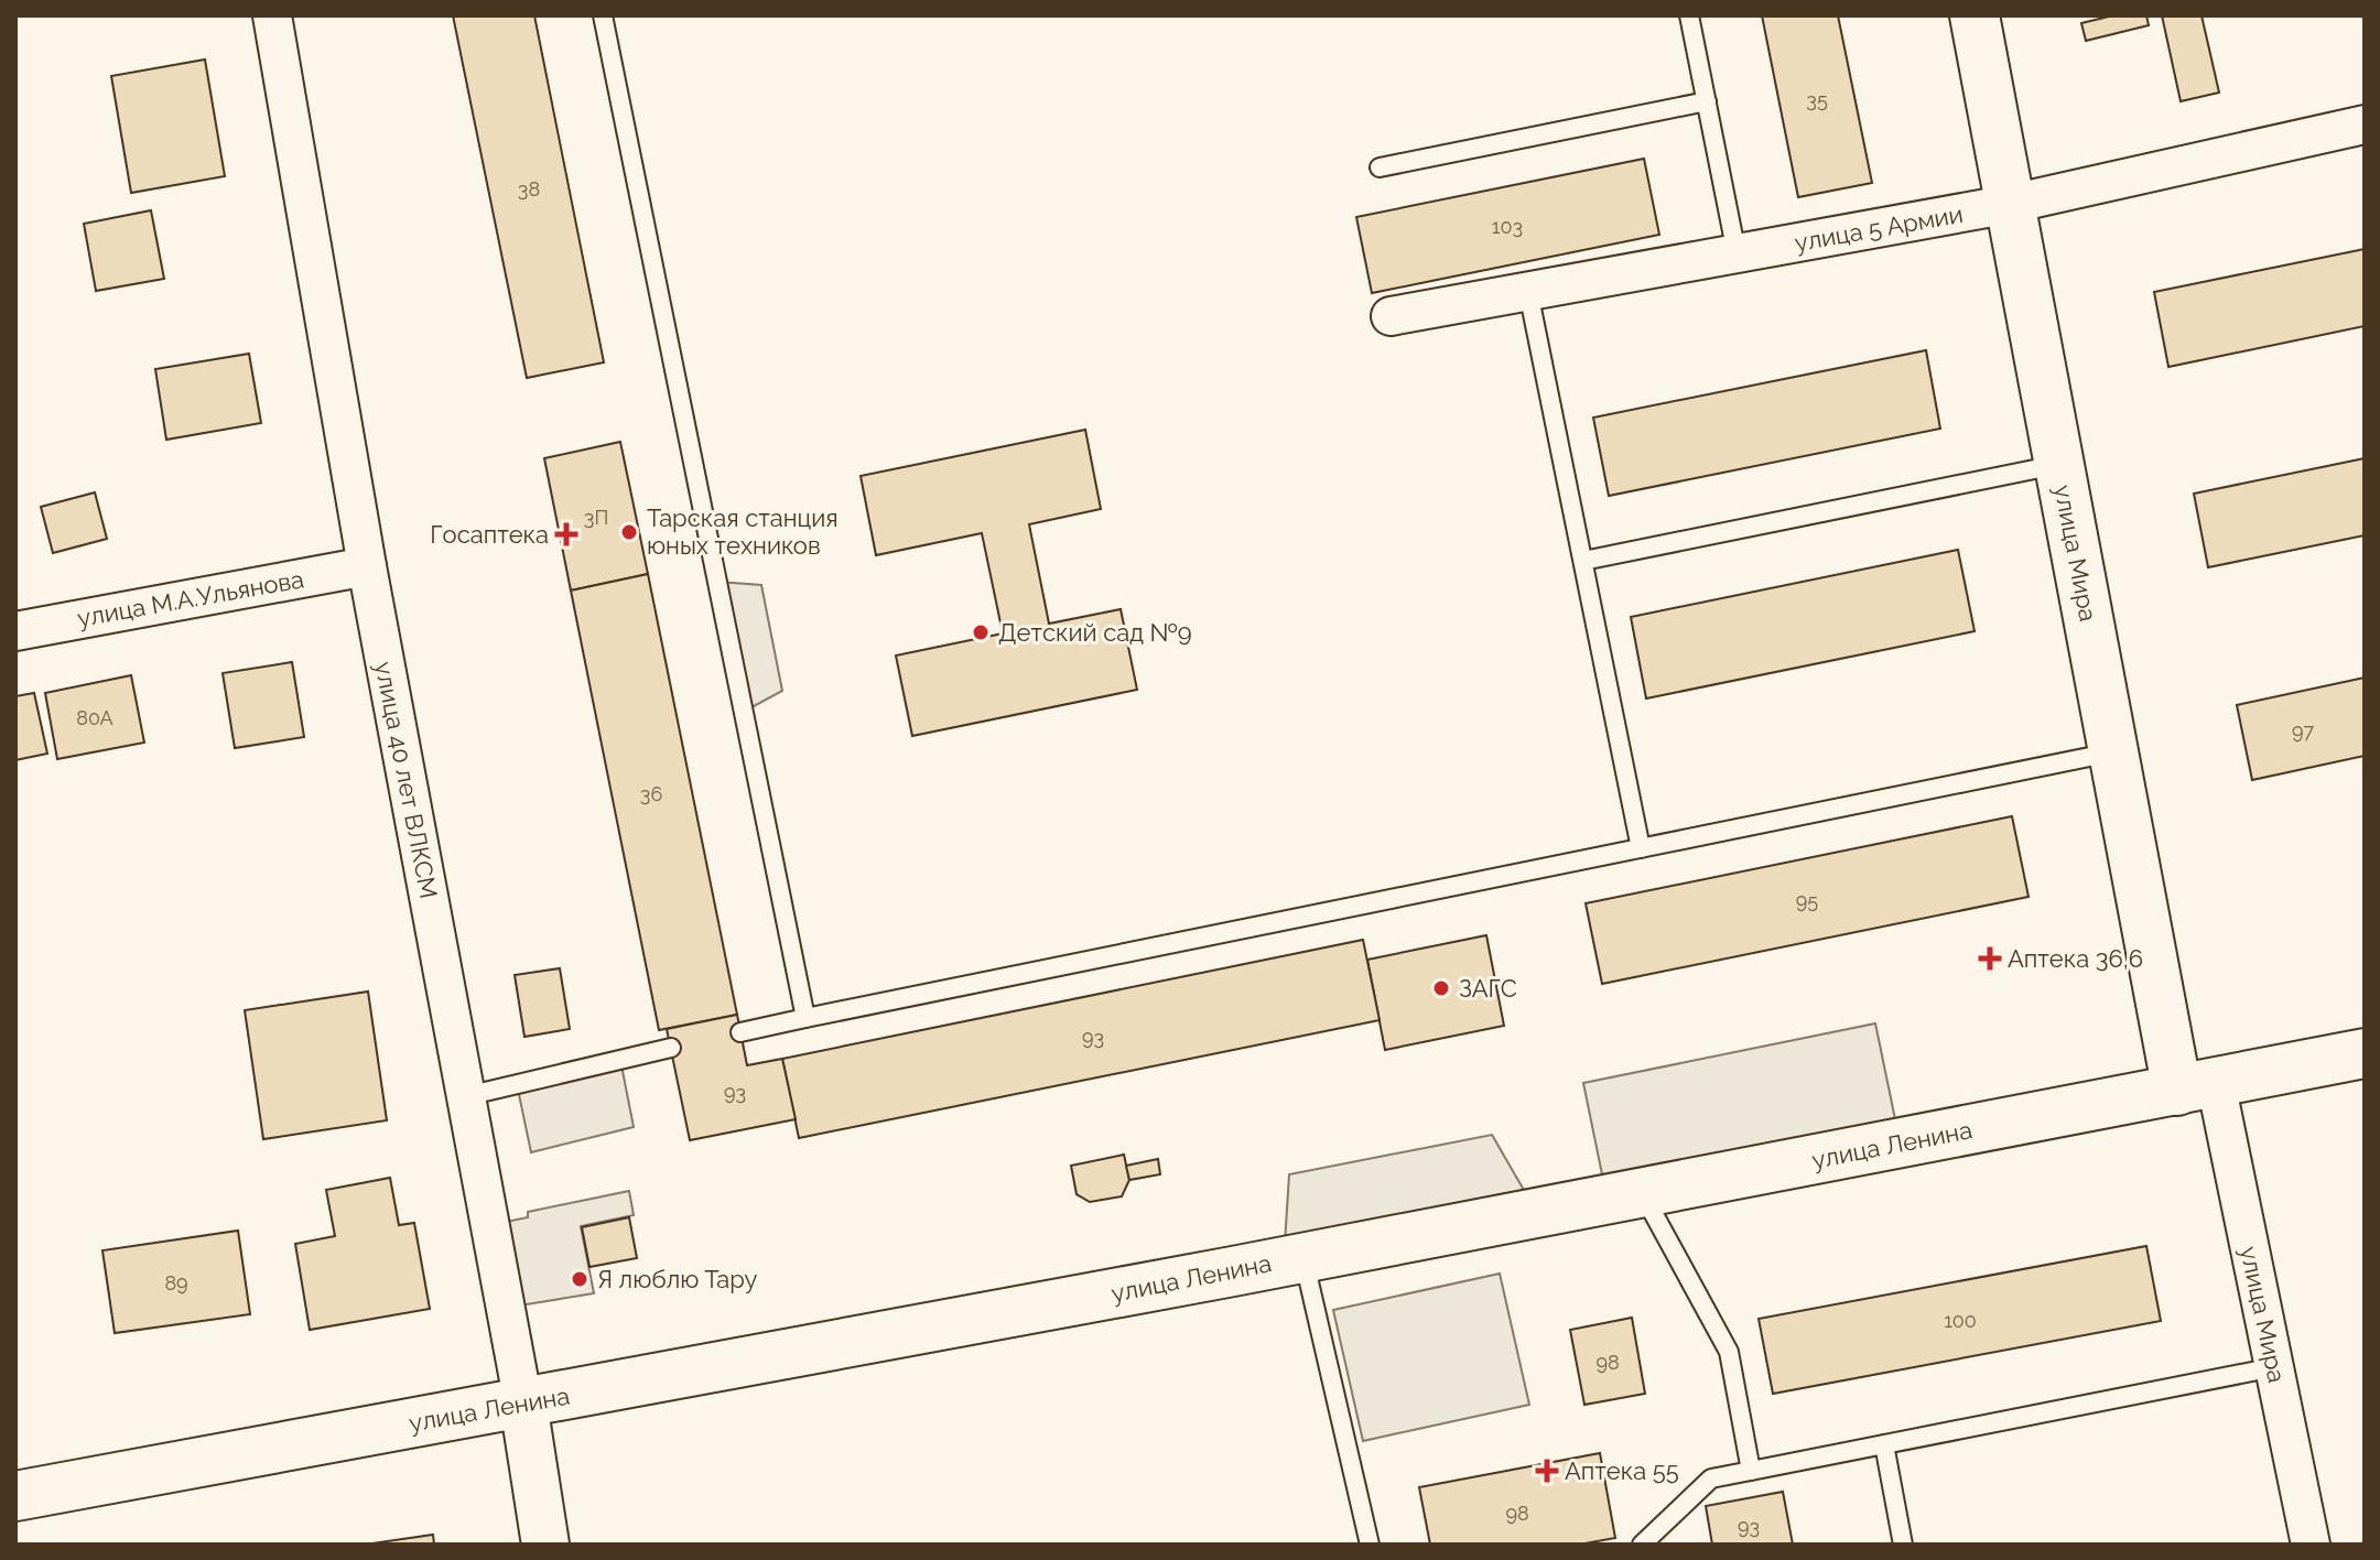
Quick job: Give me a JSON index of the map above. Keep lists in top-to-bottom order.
{
  "streets": {
    "main road": ["улица Мира", "улица Ленина"],
    "street": ["улица 5 Армии", "улица М.А.Ульянова", "улица 40 лет ВЛКСМ"]
  },
  "crossings": [
    ["улица 5 Армии", "улица Мира"],
    ["улица Мира", "улица Ленина"],
    ["улица М.А.Ульянова", "улица 40 лет ВЛКСМ"],
    ["улица 40 лет ВЛКСМ", "улица Ленина"]
  ],
  "places": {
    "other": [
      "Тарская станция юных техников",
      "Детский сад №9",
      "ЗАГС",
      "Я люблю Тару"
    ],
    "health": ["Госаптека", "Аптека 36,6", "Аптека 55"]
  },
  "house_numbers": [
    "35",
    "38",
    "103",
    "3П",
    "80А",
    "97",
    "36",
    "95",
    "93",
    "93",
    "89",
    "100",
    "98",
    "98",
    "93"
  ]
}
